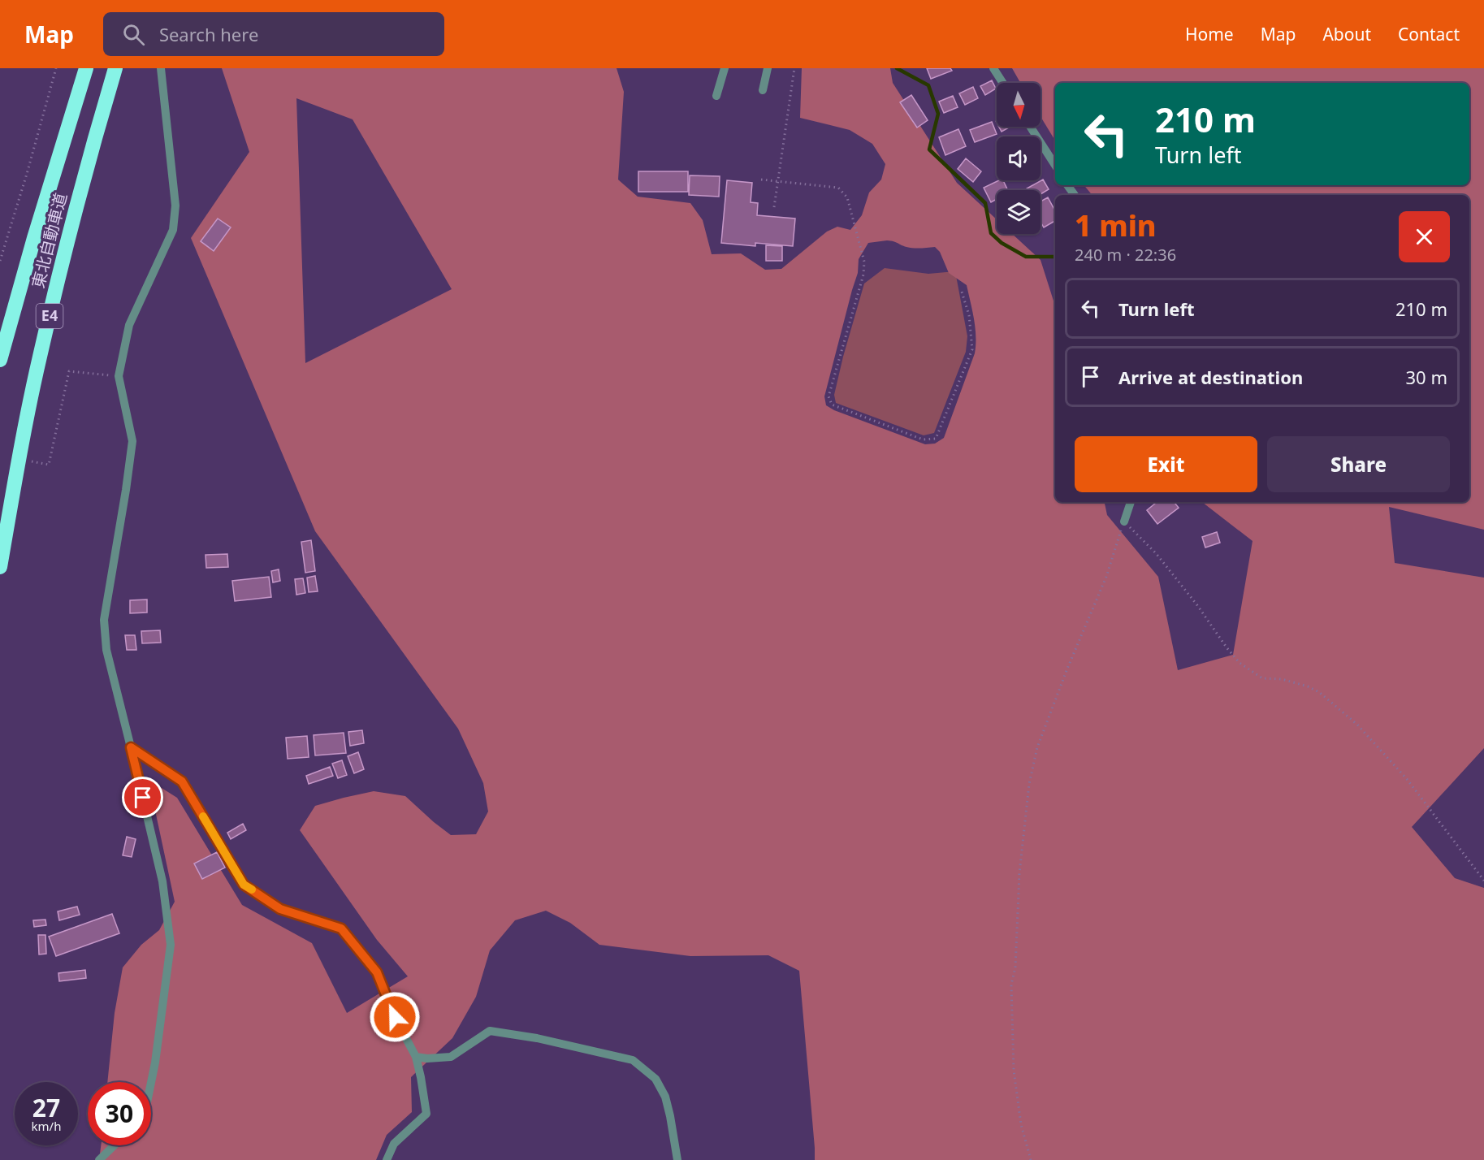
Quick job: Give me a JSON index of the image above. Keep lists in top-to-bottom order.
{
  "streets": {
    "highway": ["東北自動車道", "E4"]
  },
  "north": "bottom",
  "page": {
    "header": "Map",
    "search": "Search here",
    "nav": [
      "Home",
      "Map",
      "About",
      "Contact"
    ],
    "turn": ["210 m", "Turn left"],
    "heading": ["1 min", "240 m · 22:36"],
    "list": [
      {
        "name": "Turn left",
        "value": "210 m"
      },
      {
        "name": "Arrive at destination",
        "value": "30 m"
      }
    ],
    "buttons": ["Exit", "Share"],
    "speed": "27 km/h",
    "limit": "30"
  }
}
